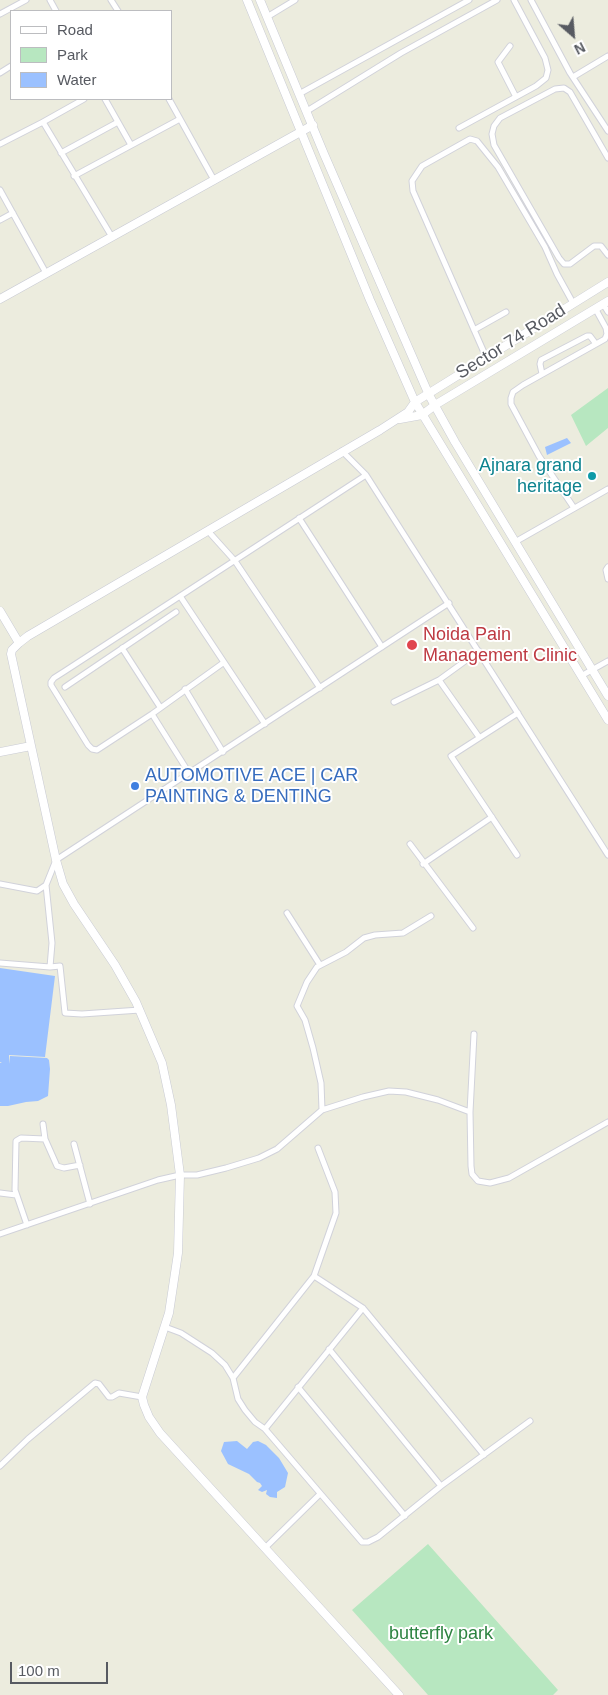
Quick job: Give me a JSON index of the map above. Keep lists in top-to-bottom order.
{
  "streets": {
    "street": ["Sector 74 Road"]
  },
  "parks": ["butterfly park"],
  "places": ["Ajnara grand heritage", "Noida Pain Management Clinic", "AUTOMOTIVE ACE | CAR PAINTING & DENTING"],
  "legend": ["Road", "Park", "Water"],
  "scale_bar": "100 m",
  "north": "bottom right"
}
